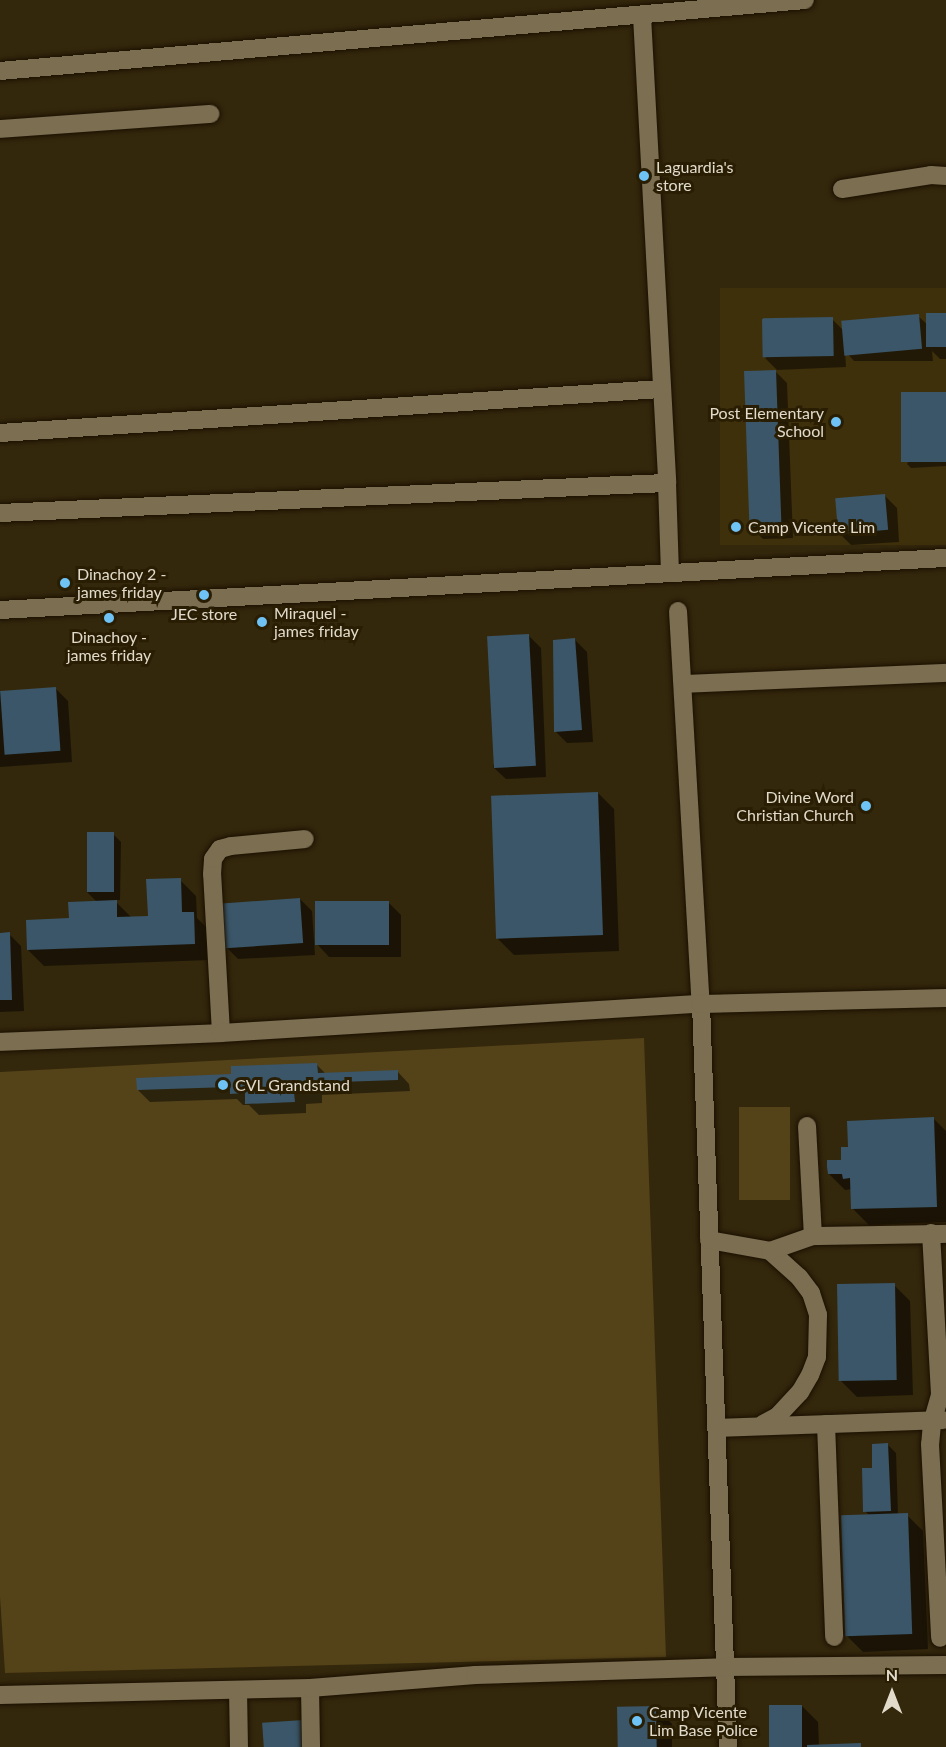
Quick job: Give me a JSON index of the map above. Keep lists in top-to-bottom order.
{
  "places": [
    "Laguardia's store",
    "Post Elementary School",
    "Camp Vicente Lim",
    "Dinachoy 2 - james friday",
    "JEC store",
    "Dinachoy - james friday",
    "Miraquel - james friday",
    "Divine Word Christian Church",
    "CVL Grandstand",
    "Camp Vicente Lim Base Police"
  ],
  "north": "top"
}
